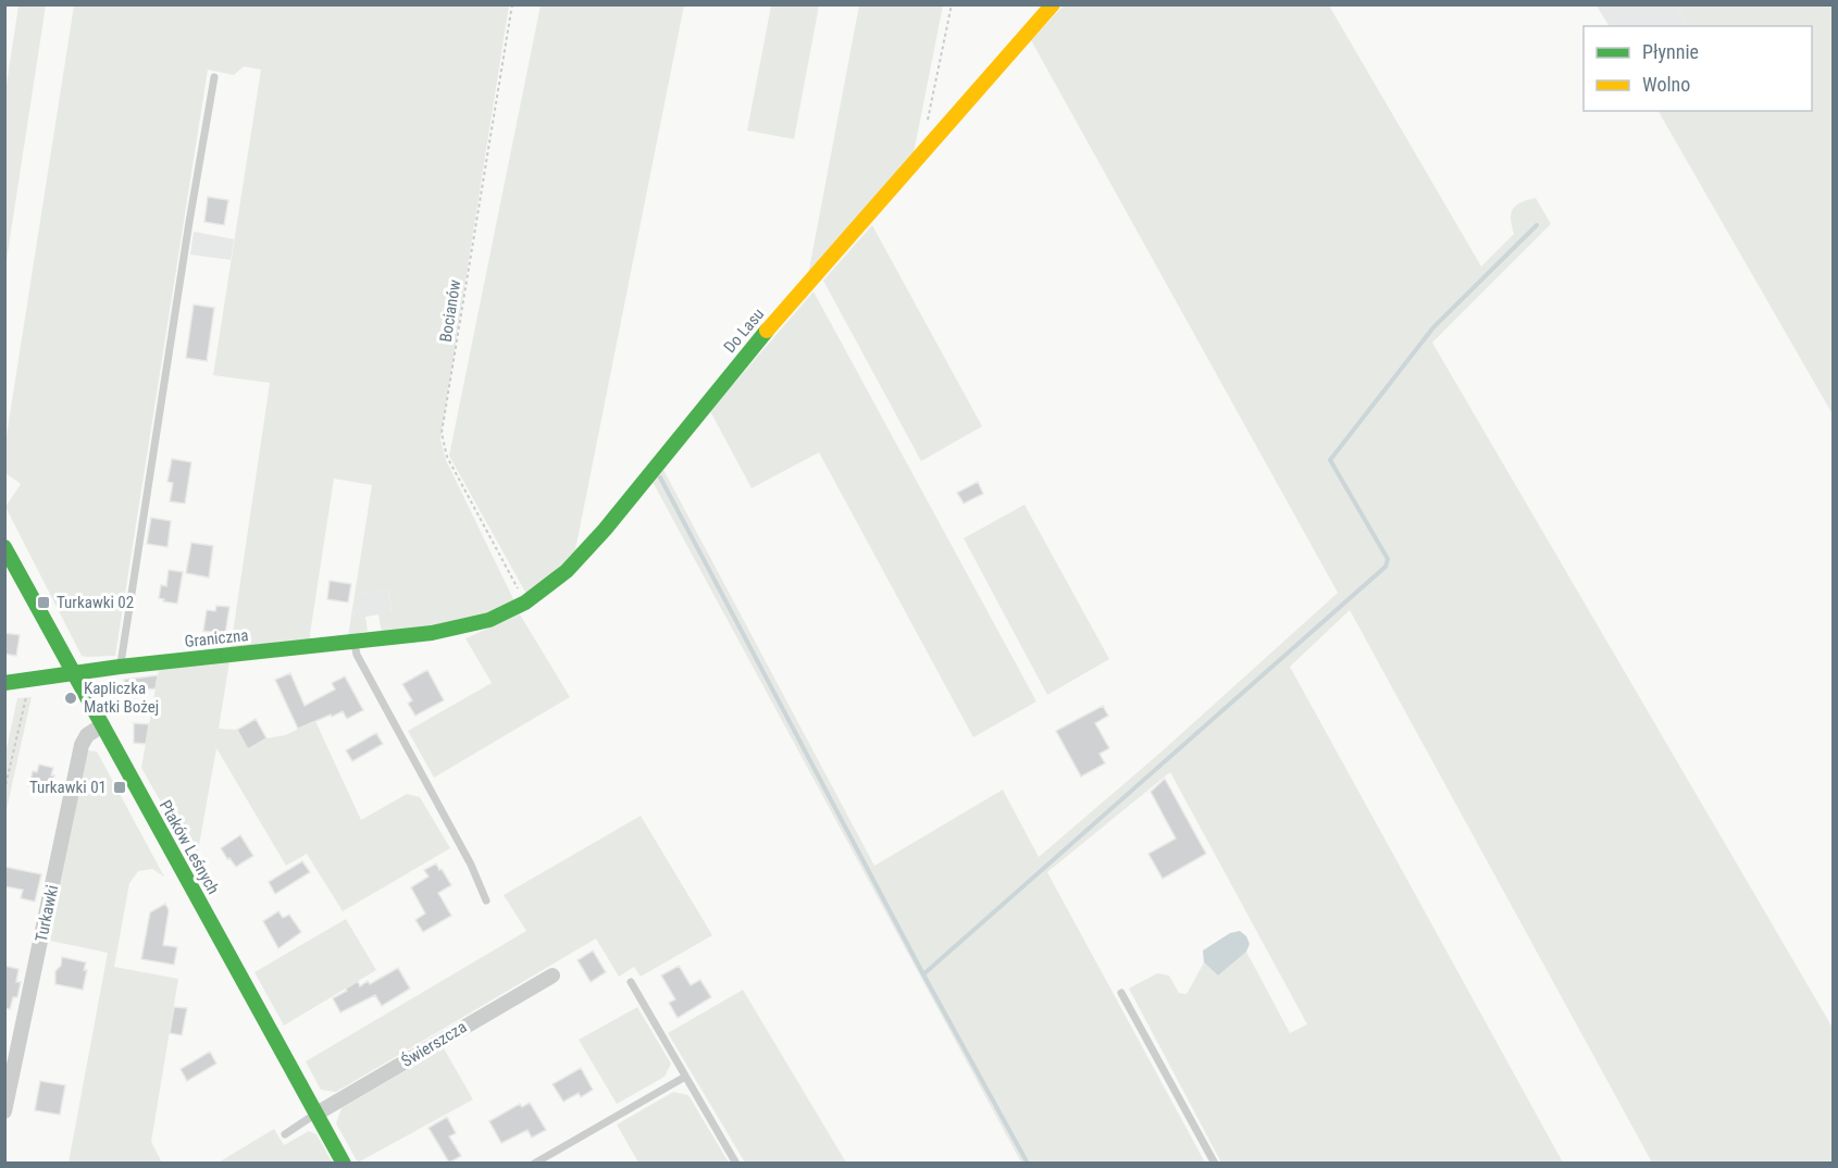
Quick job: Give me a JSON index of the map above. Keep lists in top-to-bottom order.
{
  "streets": {
    "street": [
      "Do Lasu",
      "Graniczna",
      "Ptaków Leśnych",
      "Turkawki",
      "Świerszcza"
    ],
    "path": ["Bocianów"]
  },
  "crossings": [
    ["Bocianów", "Do Lasu"],
    ["Do Lasu", "Graniczna"],
    ["Graniczna", "Ptaków Leśnych"],
    ["Ptaków Leśnych", "Turkawki"],
    ["Ptaków Leśnych", "Świerszcza"]
  ],
  "places": {
    "transit": ["Turkawki 02", "Turkawki 01"],
    "other": ["Kapliczka Matki Bożej"]
  },
  "legend": ["Płynnie", "Wolno"]
}
